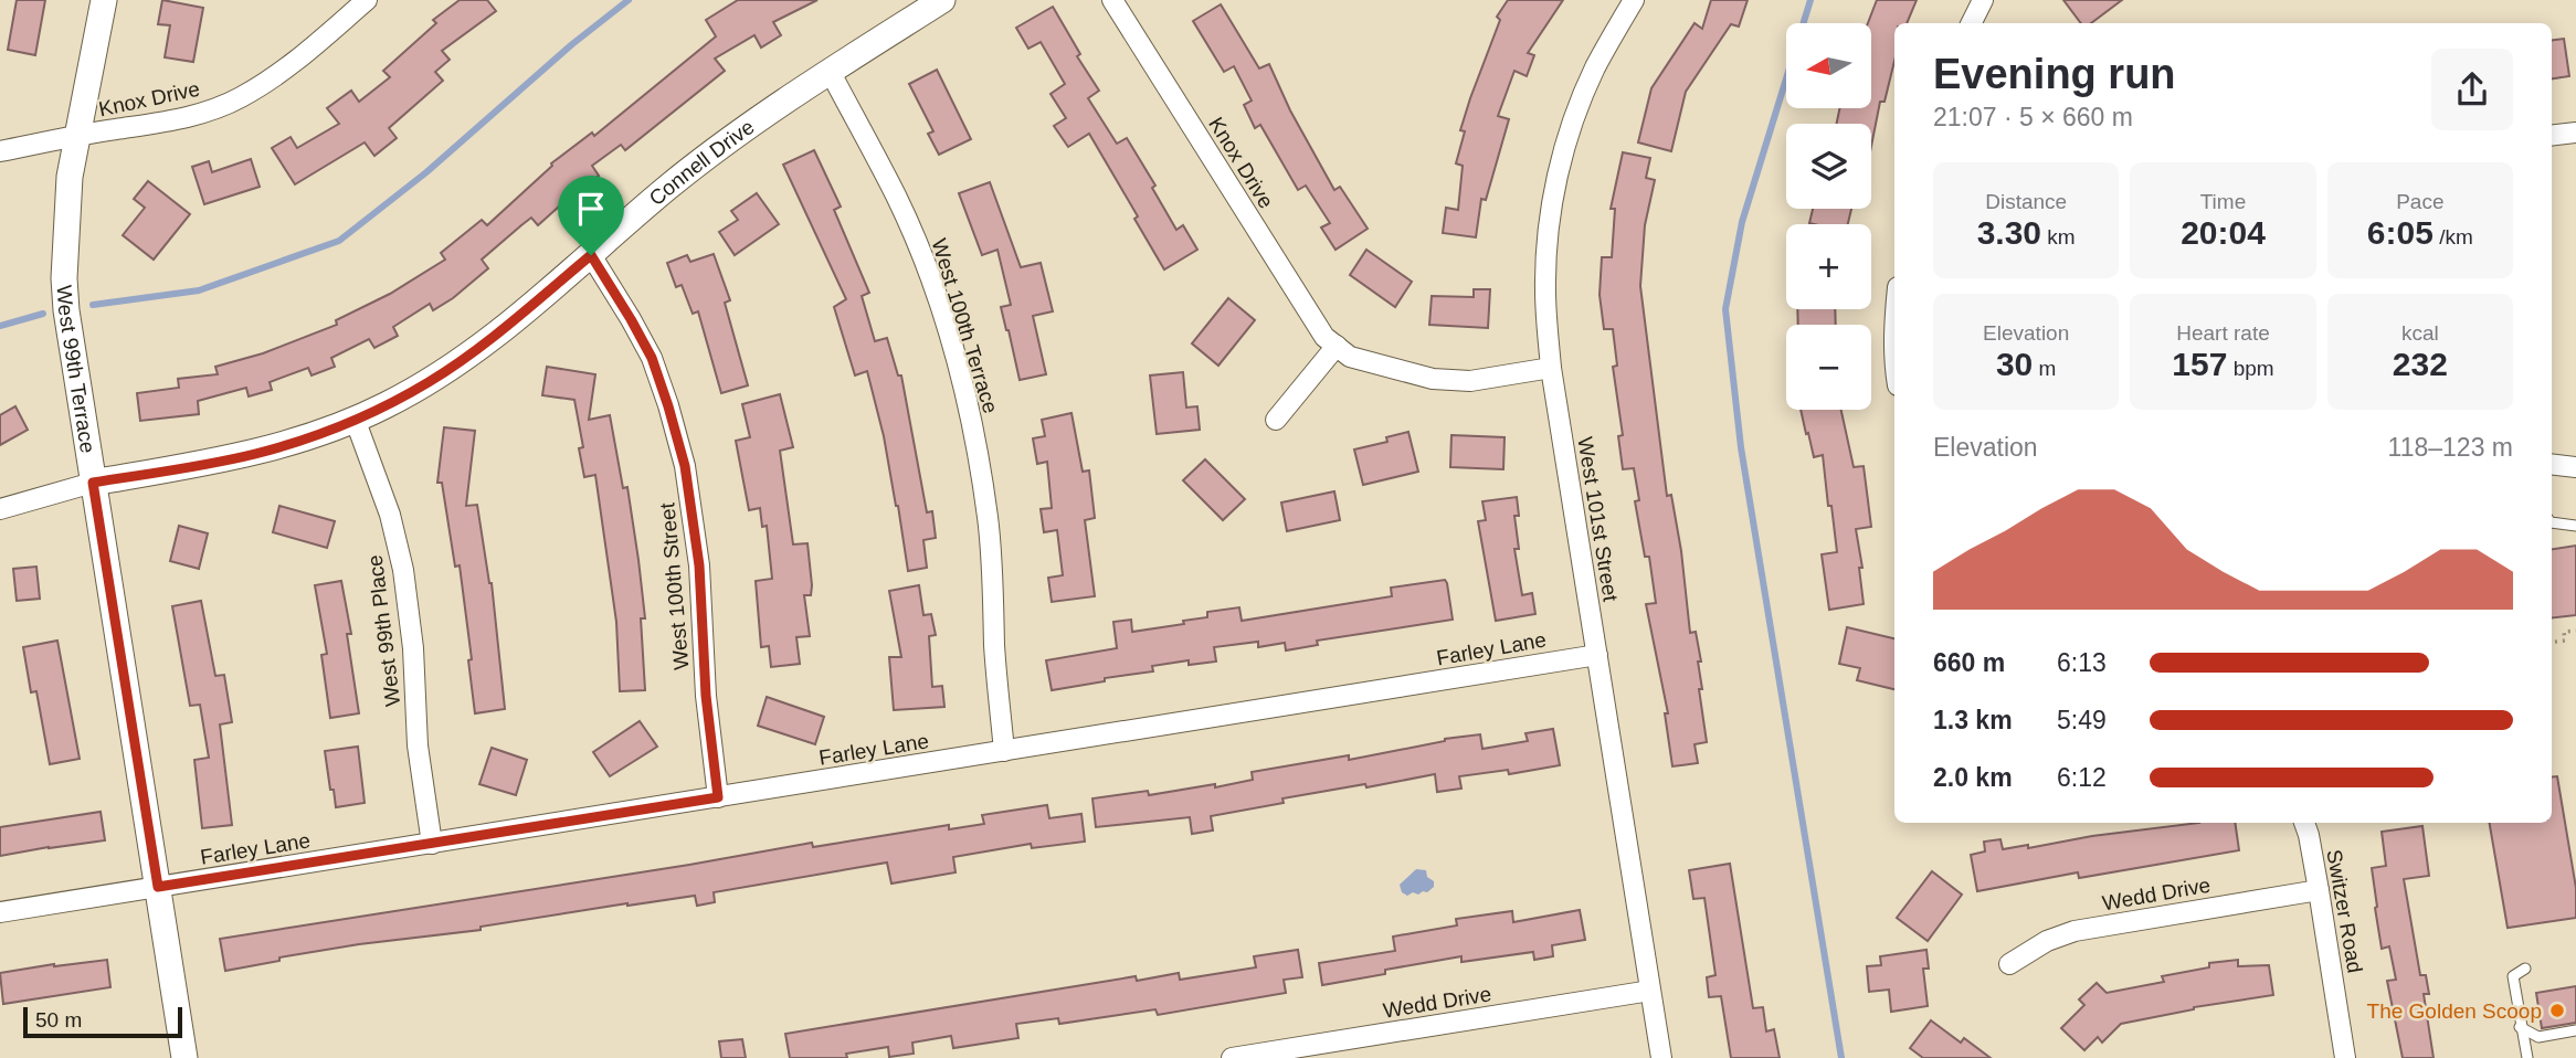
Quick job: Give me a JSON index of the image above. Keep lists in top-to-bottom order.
{
  "streets": {
    "street": [
      "Knox Drive",
      "Connell Drive",
      "West 100th Terrace",
      "West 99th Terrace",
      "West 101st Street",
      "West 100th Street",
      "West 99th Place",
      "Farley Lane",
      "Wedd Drive",
      "Switzer Road"
    ]
  },
  "crossings": [
    ["Knox Drive", "West 99th Terrace"],
    ["Knox Drive", "West 101st Street"],
    ["Connell Drive", "West 100th Terrace"],
    ["Connell Drive", "West 99th Terrace"],
    ["Connell Drive", "West 100th Street"],
    ["Connell Drive", "West 99th Place"],
    ["West 100th Terrace", "Farley Lane"],
    ["West 99th Terrace", "Farley Lane"],
    ["West 101st Street", "Farley Lane"],
    ["West 101st Street", "Wedd Drive"],
    ["West 100th Street", "Farley Lane"],
    ["West 99th Place", "Farley Lane"],
    ["Wedd Drive", "Switzer Road"]
  ],
  "places": ["The Golden Scoop"],
  "scale_bar": "50 m",
  "north": "left",
  "page": {
    "map_buttons": ["+", "−"],
    "heading": ["Evening run", "21:07 · 5 × 660 m"],
    "stats": [
      ["Distance", "3.30 km"],
      ["Time", "20:04"],
      ["Pace", "6:05 /km"],
      ["Elevation", "30 m"],
      ["Heart rate", "157 bpm"],
      ["kcal", "232"]
    ],
    "chart": ["Elevation", "118–123 m"],
    "list": [
      {
        "name": "660 m",
        "note": "6:13"
      },
      {
        "name": "1.3 km",
        "note": "5:49"
      },
      {
        "name": "2.0 km",
        "note": "6:12"
      }
    ],
    "scale": "50 m"
  }
}
